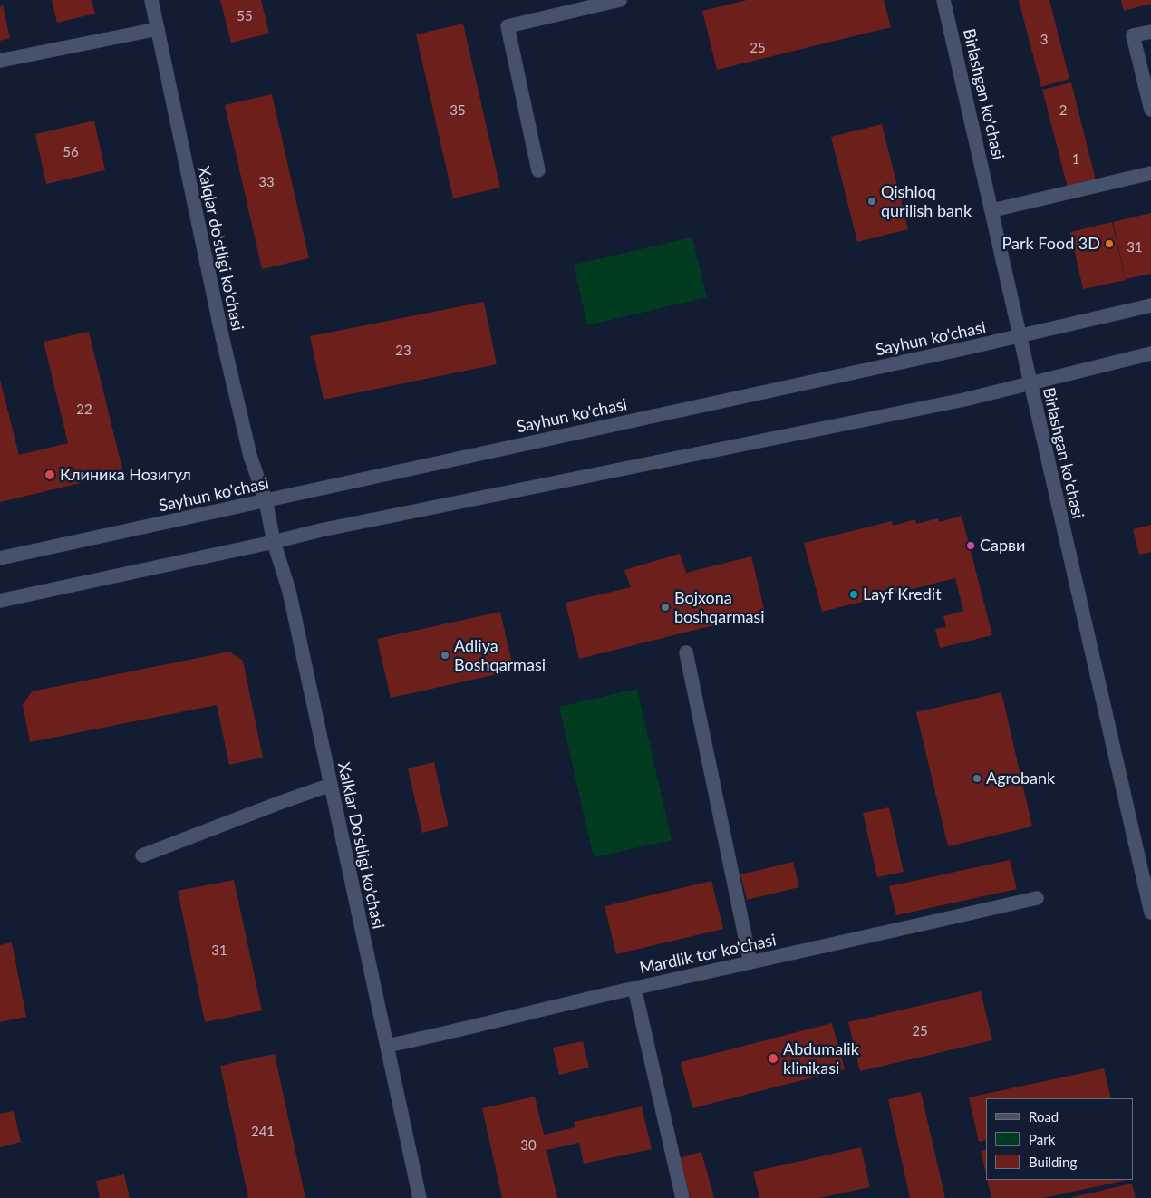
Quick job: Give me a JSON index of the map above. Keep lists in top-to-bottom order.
{
  "streets": {
    "street": [
      "Birlashgan ko'chasi",
      "Xalqlar do'stligi ko'chasi",
      "Sayhun ko'chasi",
      "Xalklar Do'stligi ko'chasi",
      "Mardlik tor ko'chasi"
    ]
  },
  "crossings": [
    ["Birlashgan ko'chasi", "Sayhun ko'chasi"],
    ["Xalqlar do'stligi ko'chasi", "Sayhun ko'chasi"],
    ["Xalqlar do'stligi ko'chasi", "Xalklar Do'stligi ko'chasi"],
    ["Sayhun ko'chasi", "Xalklar Do'stligi ko'chasi"],
    ["Xalklar Do'stligi ko'chasi", "Mardlik tor ko'chasi"]
  ],
  "places": [
    "Qishloq qurilish bank",
    "Park Food 3D",
    "Клиника Нозигул",
    "Сарви",
    "Layf Kredit",
    "Bojxona boshqarmasi",
    "Adliya Boshqarmasi",
    "Agrobank",
    "Abdumalik klinikasi"
  ],
  "house_numbers": [
    "55",
    "3",
    "25",
    "35",
    "2",
    "56",
    "1",
    "33",
    "31",
    "23",
    "22",
    "31",
    "25",
    "241",
    "30"
  ],
  "legend": ["Road", "Park", "Building"]
}
